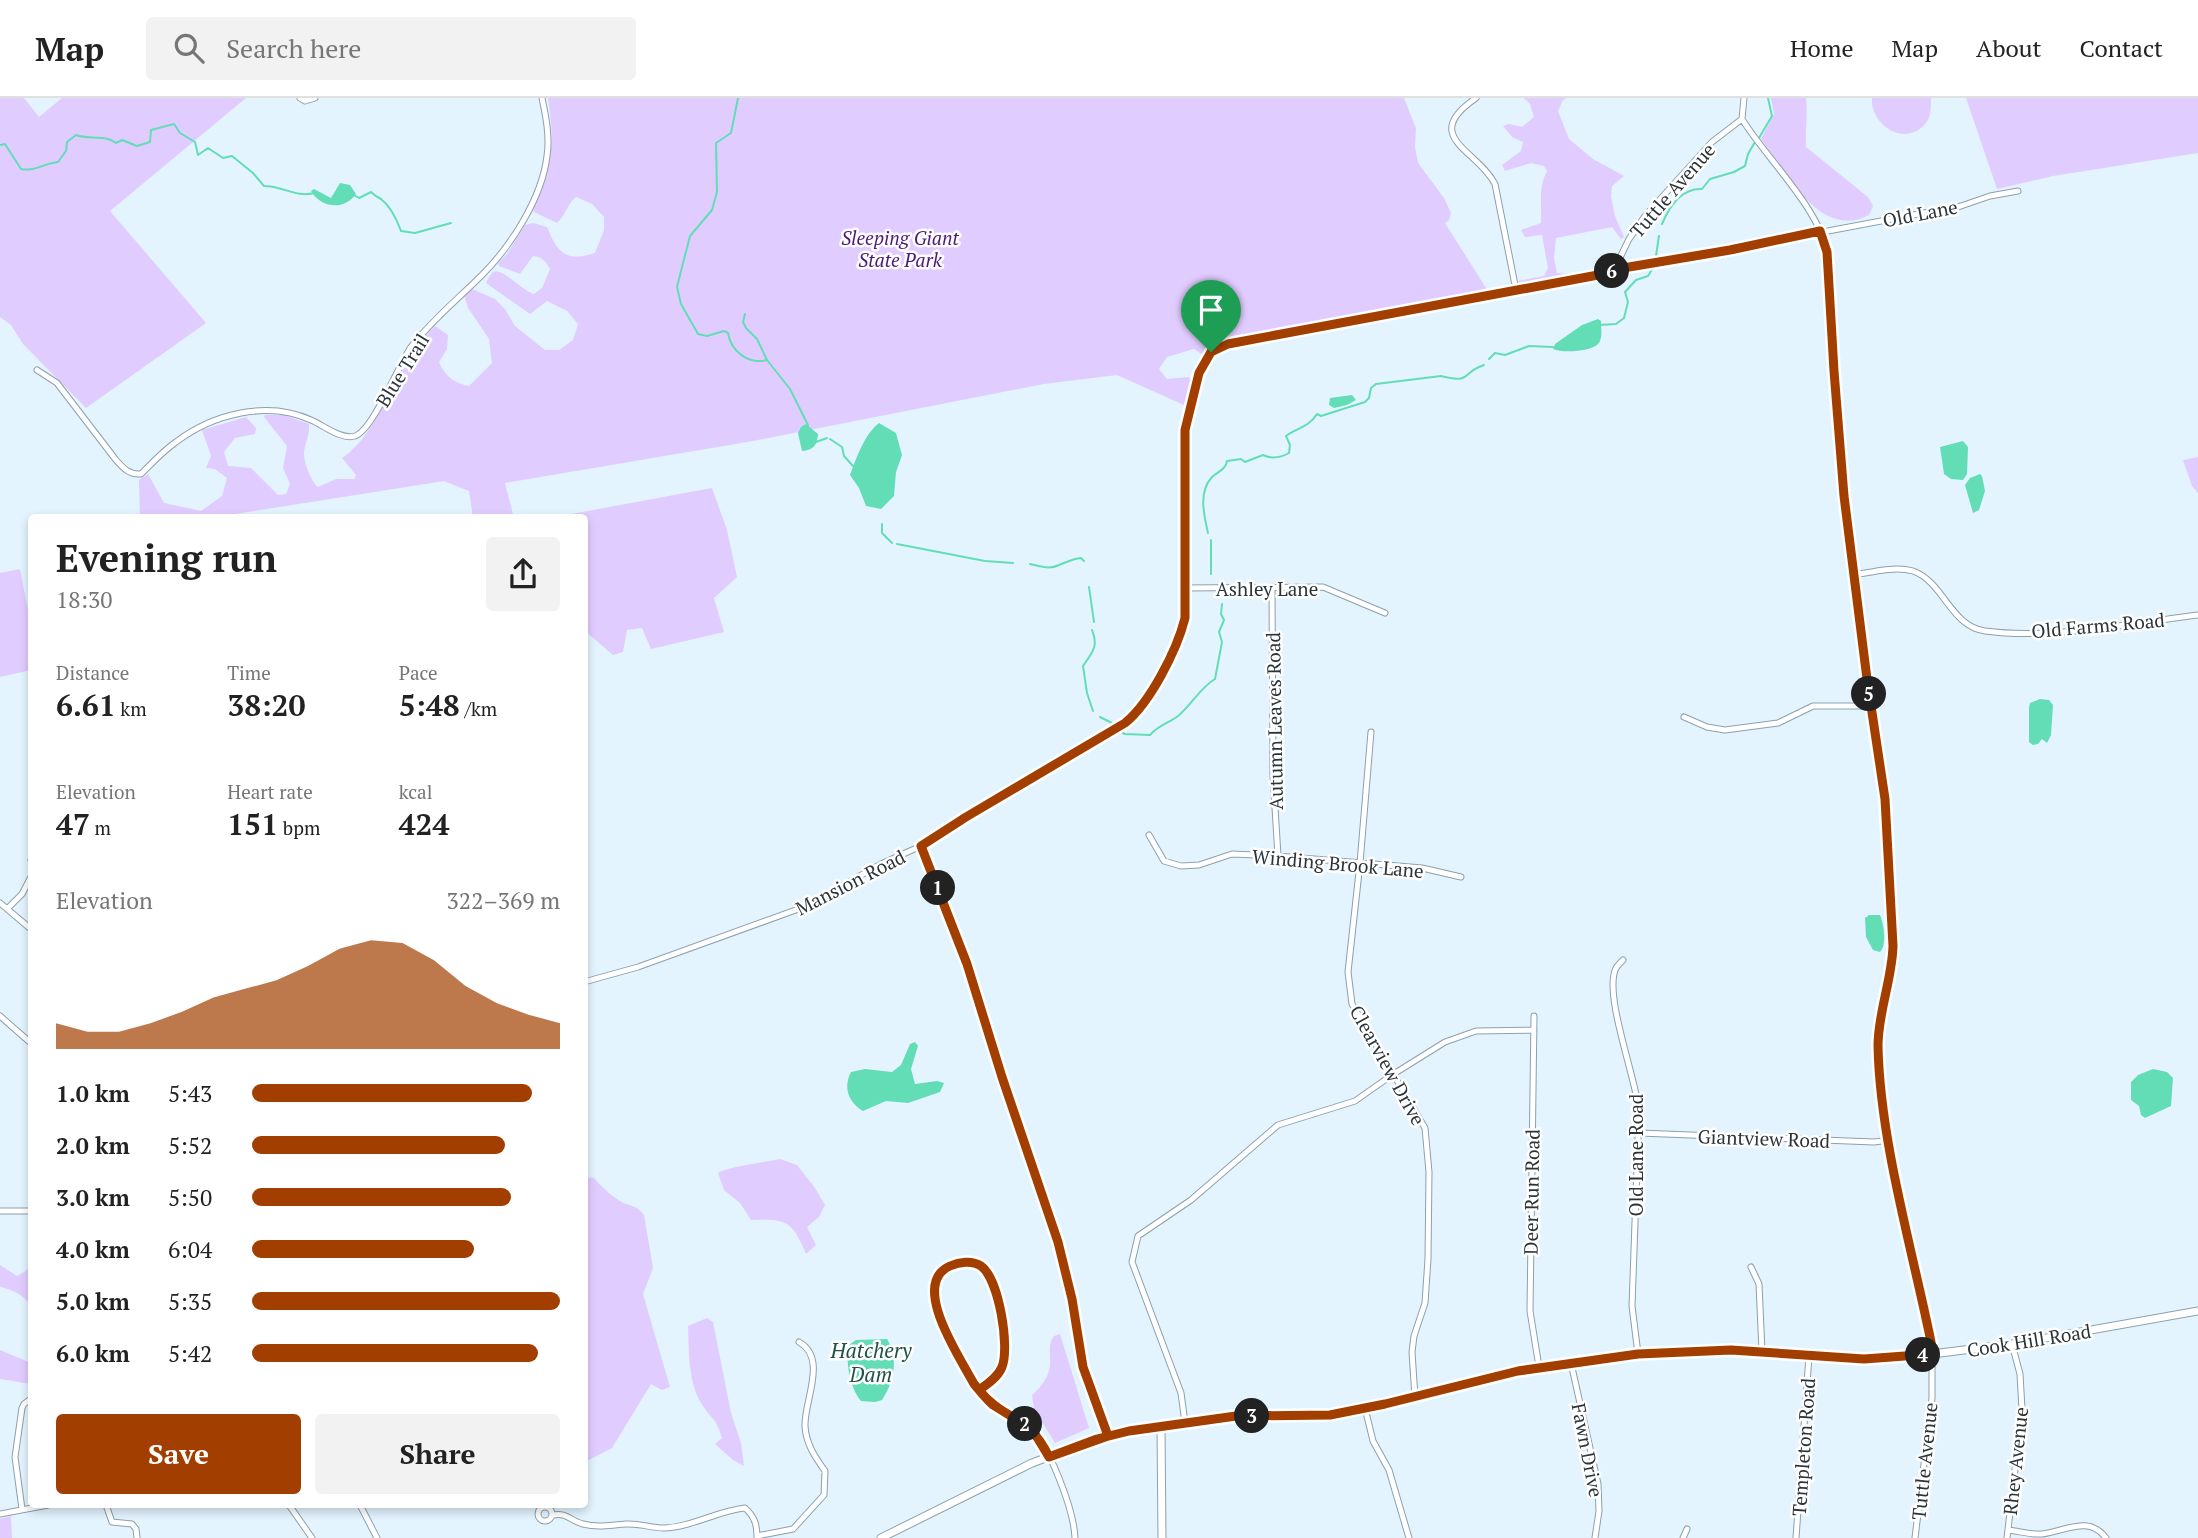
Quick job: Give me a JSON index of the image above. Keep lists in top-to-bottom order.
{
  "streets": {
    "street": [
      "Tuttle Avenue",
      "Old Lane",
      "Blue Trail",
      "Ashley Lane",
      "Old Farms Road",
      "Autumn Leaves Road",
      "Winding Brook Lane",
      "Mansion Road",
      "Clearview Drive",
      "Giantview Road",
      "Old Lane Road",
      "Deer Run Road",
      "Cook Hill Road",
      "Templeton Road",
      "Fawn Drive",
      "Rhey Avenue"
    ]
  },
  "crossings": [
    ["Tuttle Avenue", "Old Lane"],
    ["Tuttle Avenue", "Old Farms Road"],
    ["Tuttle Avenue", "Mansion Road"],
    ["Tuttle Avenue", "Giantview Road"],
    ["Tuttle Avenue", "Cook Hill Road"],
    ["Old Lane", "Mansion Road"],
    ["Ashley Lane", "Autumn Leaves Road"],
    ["Ashley Lane", "Mansion Road"],
    ["Autumn Leaves Road", "Winding Brook Lane"],
    ["Winding Brook Lane", "Clearview Drive"],
    ["Clearview Drive", "Cook Hill Road"],
    ["Giantview Road", "Old Lane Road"],
    ["Old Lane Road", "Cook Hill Road"],
    ["Deer Run Road", "Cook Hill Road"],
    ["Cook Hill Road", "Templeton Road"],
    ["Cook Hill Road", "Fawn Drive"],
    ["Cook Hill Road", "Rhey Avenue"]
  ],
  "water": ["Hatchery Dam"],
  "parks": ["Sleeping Giant State Park"],
  "page": {
    "header": "Map",
    "search": "Search here",
    "nav": [
      "Home",
      "Map",
      "About",
      "Contact"
    ],
    "pins": [
      "6",
      "5",
      "1",
      "4",
      "3",
      "2"
    ],
    "heading": ["Evening run", "18:30"],
    "stats": [
      ["Distance", "6.61 km"],
      ["Time", "38:20"],
      ["Pace", "5:48 /km"],
      ["Elevation", "47 m"],
      ["Heart rate", "151 bpm"],
      ["kcal", "424"]
    ],
    "chart": ["Elevation", "322–369 m"],
    "list": [
      {
        "name": "1.0 km",
        "note": "5:43"
      },
      {
        "name": "2.0 km",
        "note": "5:52"
      },
      {
        "name": "3.0 km",
        "note": "5:50"
      },
      {
        "name": "4.0 km",
        "note": "6:04"
      },
      {
        "name": "5.0 km",
        "note": "5:35"
      },
      {
        "name": "6.0 km",
        "note": "5:42"
      }
    ],
    "buttons": ["Save", "Share"]
  }
}
